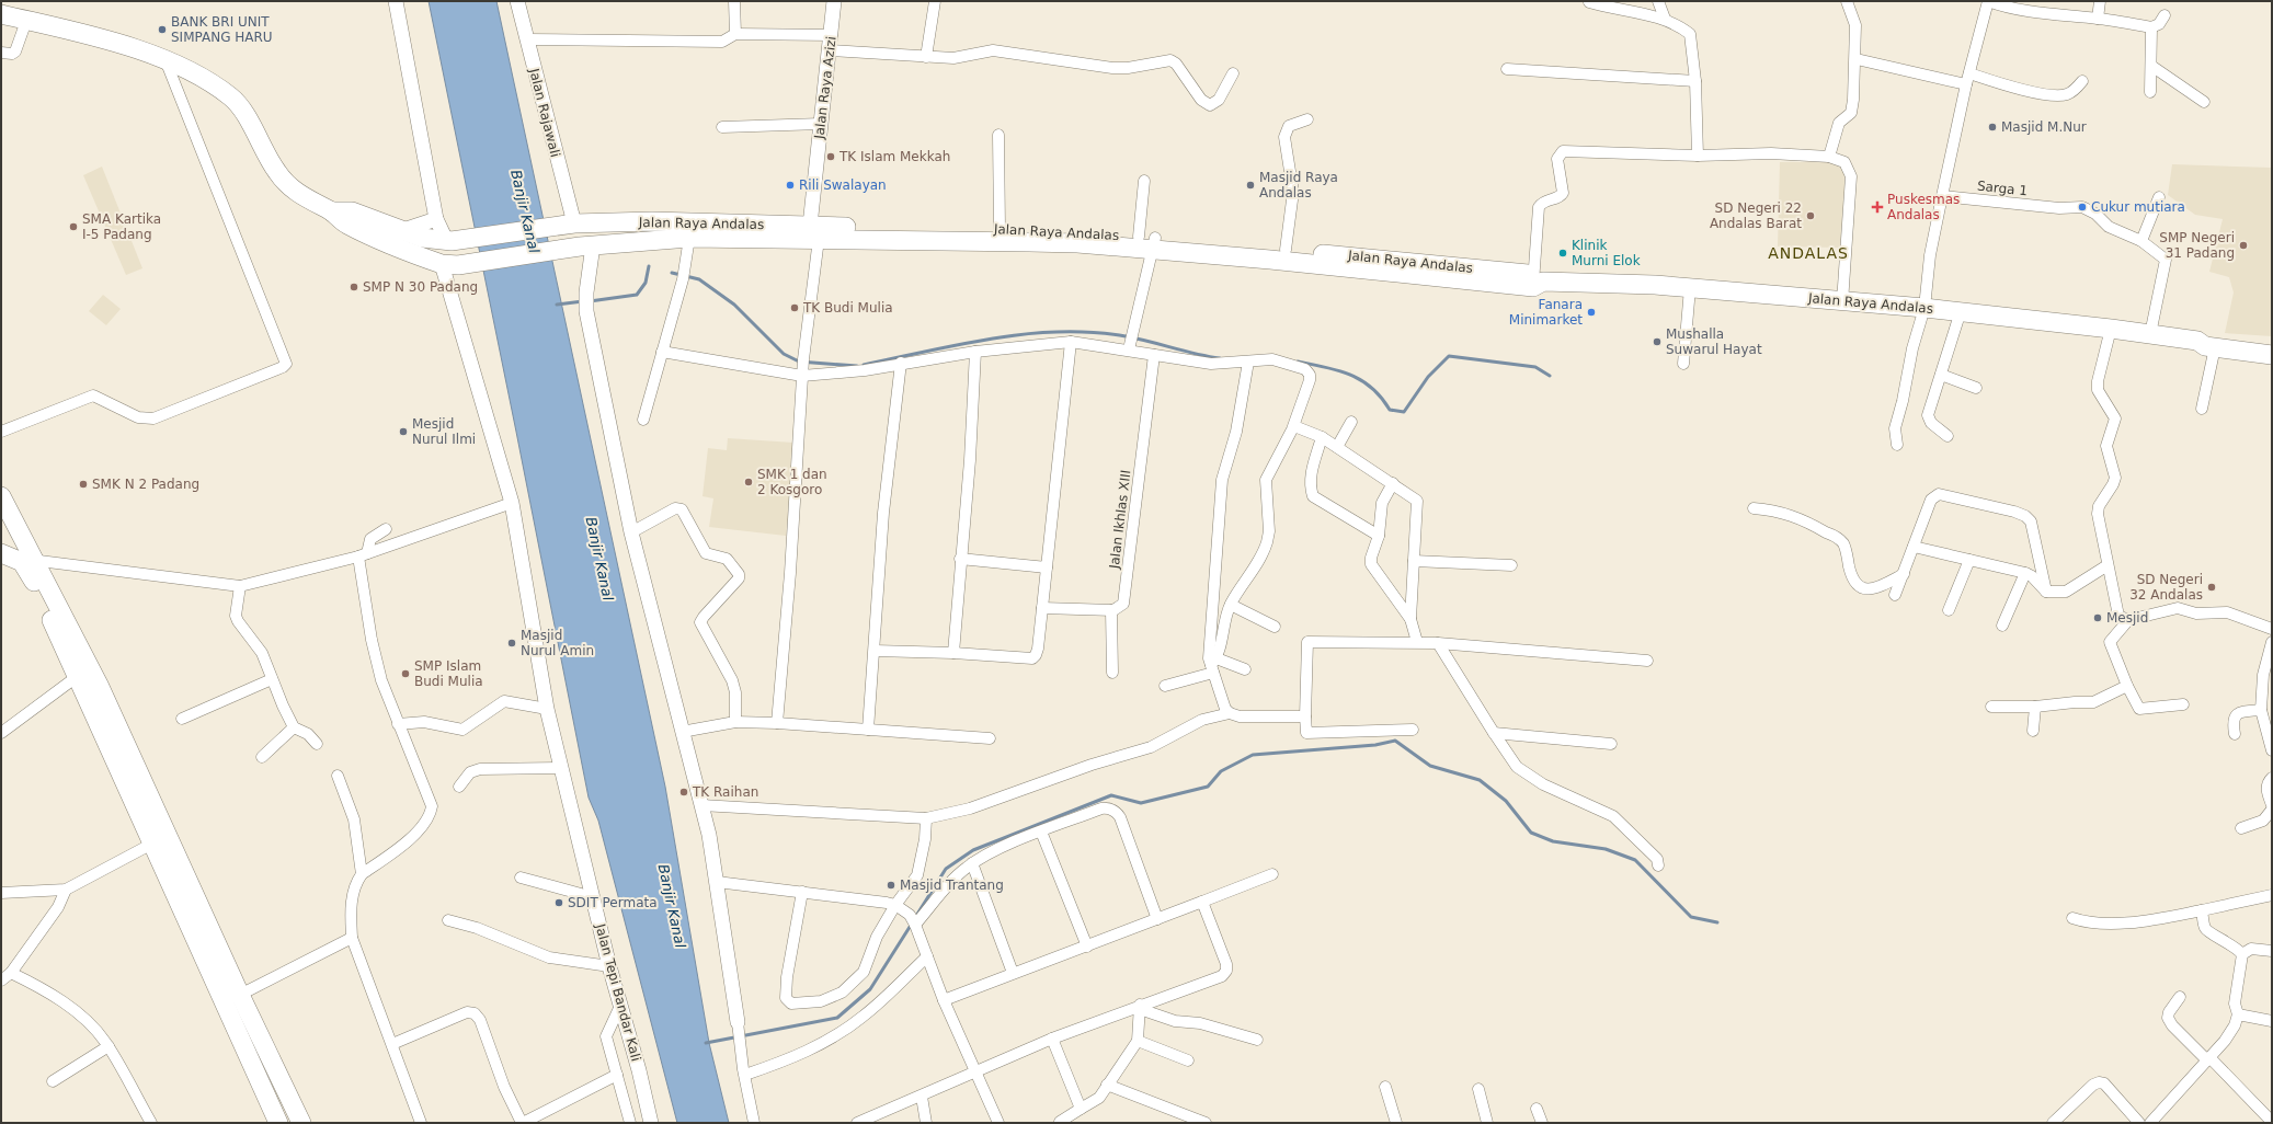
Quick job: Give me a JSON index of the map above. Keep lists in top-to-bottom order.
{
  "streets": {
    "main road": ["Jalan Raya Andalas"],
    "street": [
      "Jalan Raya Azizi",
      "Jalan Rajawali",
      "Sarga 1",
      "Jalan Ikhlas XIII",
      "Jalan Tepi Bandar Kali"
    ]
  },
  "crossings": [
    ["Jalan Raya Azizi", "Jalan Raya Andalas"],
    ["Jalan Rajawali", "Jalan Raya Andalas"],
    ["Sarga 1", "Jalan Raya Andalas"],
    ["Jalan Raya Andalas", "Jalan Tepi Bandar Kali"]
  ],
  "districts": ["ANDALAS"],
  "water": ["Banjir Kanal"],
  "places": {
    "other": [
      "BANK BRI UNIT SIMPANG HARU",
      "Masjid M.Nur",
      "TK Islam Mekkah",
      "Rili Swalayan",
      "Masjid Raya Andalas",
      "Cukur mutiara",
      "SD Negeri 22 Andalas Barat",
      "SMA Kartika I-5 Padang",
      "SMP Negeri 31 Padang",
      "Klinik Murni Elok",
      "SMP N 30 Padang",
      "TK Budi Mulia",
      "Fanara Minimarket",
      "Mushalla Suwarul Hayat",
      "Mesjid Nurul Ilmi",
      "SMK 1 dan 2 Kosgoro",
      "SMK N 2 Padang",
      "SD Negeri 32 Andalas",
      "Mesjid",
      "Masjid Nurul Amin",
      "SMP Islam Budi Mulia",
      "TK Raihan",
      "Masjid Trantang",
      "SDIT Permata"
    ],
    "health": ["Puskesmas Andalas"]
  }
}
